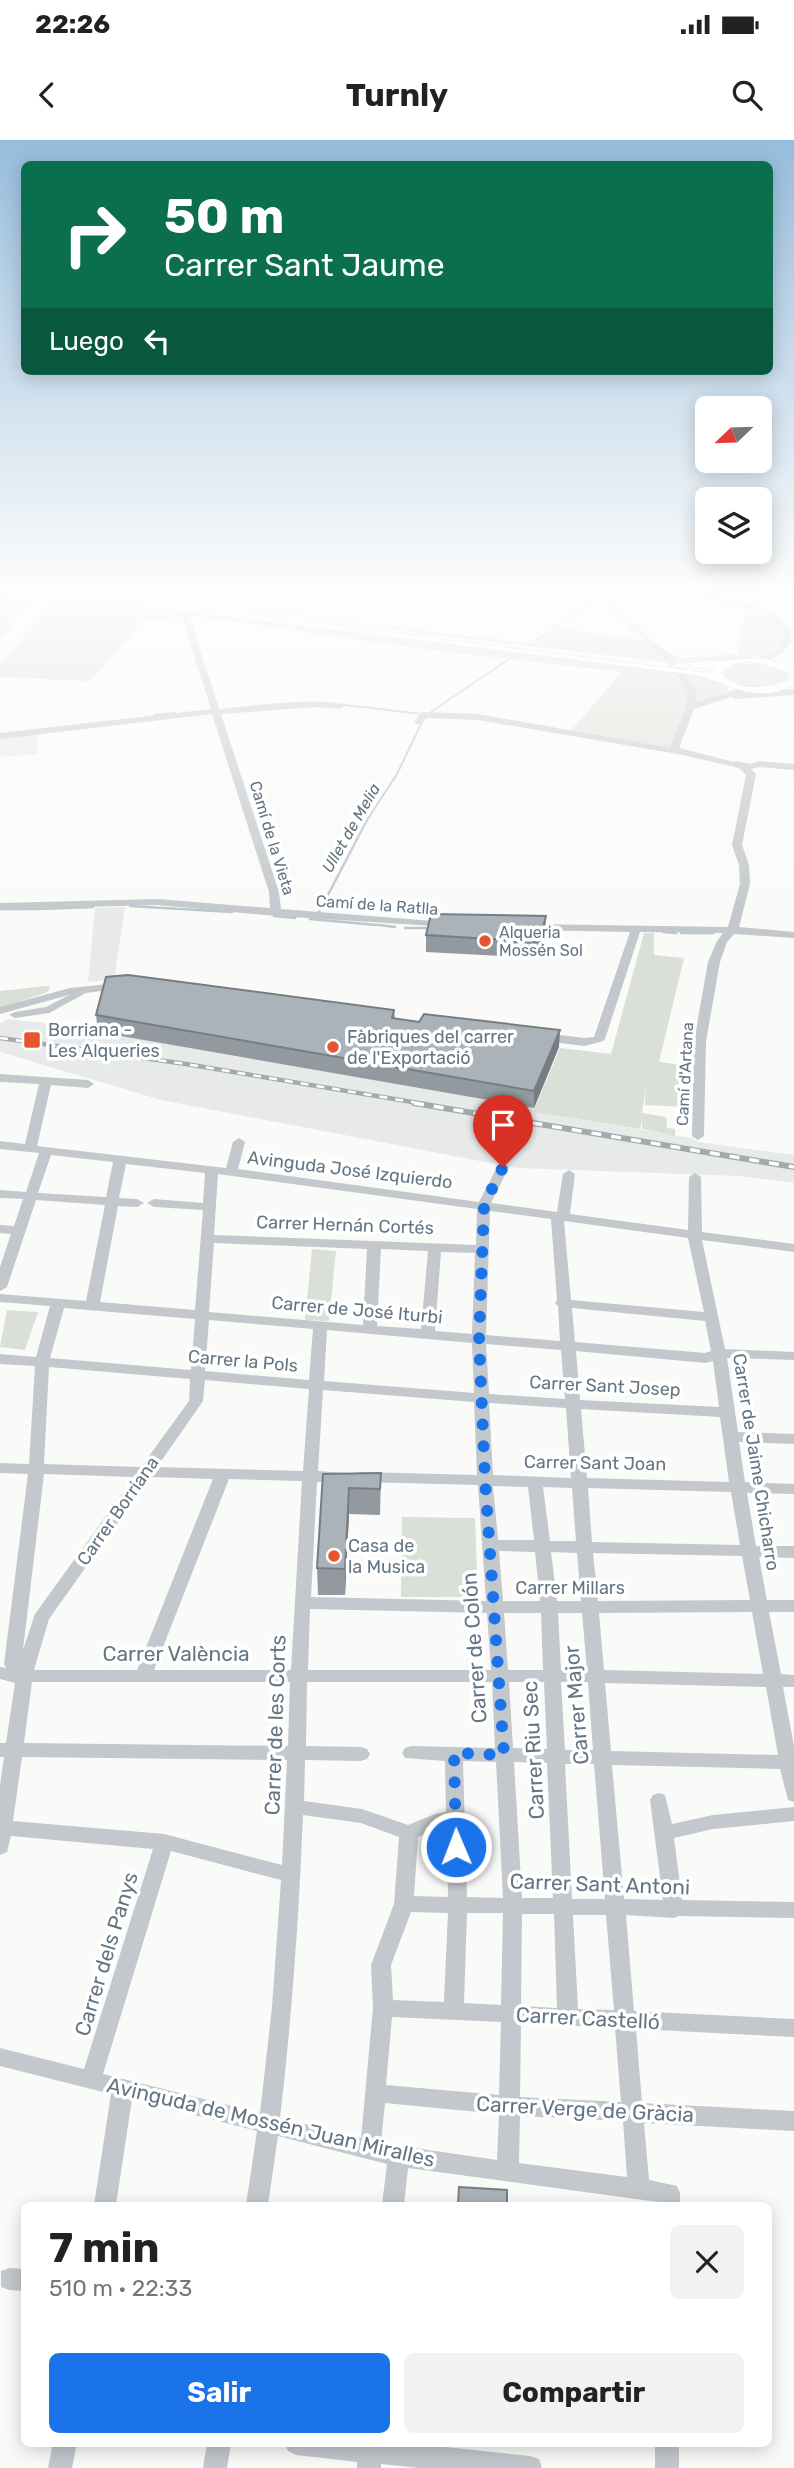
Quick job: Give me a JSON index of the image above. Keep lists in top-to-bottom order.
{
  "streets": {
    "street": [
      "Camí de la Vieta",
      "Camí de la Ratlla",
      "Camí d'Artana",
      "Avinguda José Izquierdo",
      "Carrer Hernán Cortés",
      "Carrer de José Iturbi",
      "Carrer la Pols",
      "Carrer Sant Josep",
      "Carrer de Jaime Chicharro",
      "Carrer Sant Joan",
      "Carrer Borriana",
      "Carrer Millars",
      "Carrer de Colón",
      "Carrer València",
      "Carrer Major",
      "Carrer de les Corts",
      "Carrer Riu Sec",
      "Carrer Sant Antoni",
      "Carrer dels Panys",
      "Carrer Castelló",
      "Carrer Verge de Gràcia",
      "Avinguda de Mossén Juan Miralles"
    ]
  },
  "crossings": [
    ["Camí de la Vieta", "Camí de la Ratlla"],
    ["Avinguda José Izquierdo", "Carrer de Jaime Chicharro"],
    ["Avinguda José Izquierdo", "Carrer Borriana"],
    ["Avinguda José Izquierdo", "Carrer de Colón"],
    ["Avinguda José Izquierdo", "Carrer Major"],
    ["Carrer Hernán Cortés", "Carrer Borriana"],
    ["Carrer Hernán Cortés", "Carrer de Colón"],
    ["Carrer de José Iturbi", "Carrer de Jaime Chicharro"],
    ["Carrer de José Iturbi", "Carrer Borriana"],
    ["Carrer de José Iturbi", "Carrer de Colón"],
    ["Carrer de José Iturbi", "Carrer Major"],
    ["Carrer de José Iturbi", "Carrer de les Corts"],
    ["Carrer la Pols", "Carrer Sant Josep"],
    ["Carrer la Pols", "Carrer Borriana"],
    ["Carrer la Pols", "Carrer de Colón"],
    ["Carrer la Pols", "Carrer de les Corts"],
    ["Carrer Sant Josep", "Carrer de Jaime Chicharro"],
    ["Carrer Sant Josep", "Carrer de Colón"],
    ["Carrer Sant Josep", "Carrer Major"],
    ["Carrer de Jaime Chicharro", "Carrer Sant Joan"],
    ["Carrer de Jaime Chicharro", "Carrer Millars"],
    ["Carrer de Jaime Chicharro", "Carrer València"],
    ["Carrer Sant Joan", "Carrer Borriana"],
    ["Carrer Sant Joan", "Carrer de Colón"],
    ["Carrer Sant Joan", "Carrer Major"],
    ["Carrer Sant Joan", "Carrer de les Corts"],
    ["Carrer Sant Joan", "Carrer Riu Sec"],
    ["Carrer Borriana", "Carrer València"],
    ["Carrer Millars", "Carrer de Colón"],
    ["Carrer Millars", "Carrer Major"],
    ["Carrer Millars", "Carrer de les Corts"],
    ["Carrer Millars", "Carrer Riu Sec"],
    ["Carrer de Colón", "Carrer València"],
    ["Carrer de Colón", "Carrer Sant Antoni"],
    ["Carrer de Colón", "Carrer Castelló"],
    ["Carrer de Colón", "Carrer Verge de Gràcia"],
    ["Carrer de Colón", "Avinguda de Mossén Juan Miralles"],
    ["Carrer València", "Carrer Major"],
    ["Carrer València", "Carrer de les Corts"],
    ["Carrer València", "Carrer Riu Sec"],
    ["Carrer Major", "Carrer Sant Antoni"],
    ["Carrer Major", "Carrer Castelló"],
    ["Carrer Major", "Carrer Verge de Gràcia"],
    ["Carrer Major", "Avinguda de Mossén Juan Miralles"],
    ["Carrer de les Corts", "Avinguda de Mossén Juan Miralles"],
    ["Carrer Riu Sec", "Carrer Sant Antoni"],
    ["Carrer Riu Sec", "Carrer Castelló"],
    ["Carrer dels Panys", "Avinguda de Mossén Juan Miralles"]
  ],
  "water": ["Ullet de Melia"],
  "places": {
    "other": ["Alqueria Mossén Sol", "Fàbriques del carrer de l'Exportació", "Casa de la Musica"],
    "transit": ["Borriana - Les Alqueries"]
  },
  "north": "bottom left",
  "page": {
    "status": "22:26",
    "header": "Turnly",
    "turn": ["50 m", "Carrer Sant Jaume"],
    "then": "Luego",
    "heading": ["7 min", "510 m · 22:33"],
    "buttons": ["Salir", "Compartir"]
  }
}
